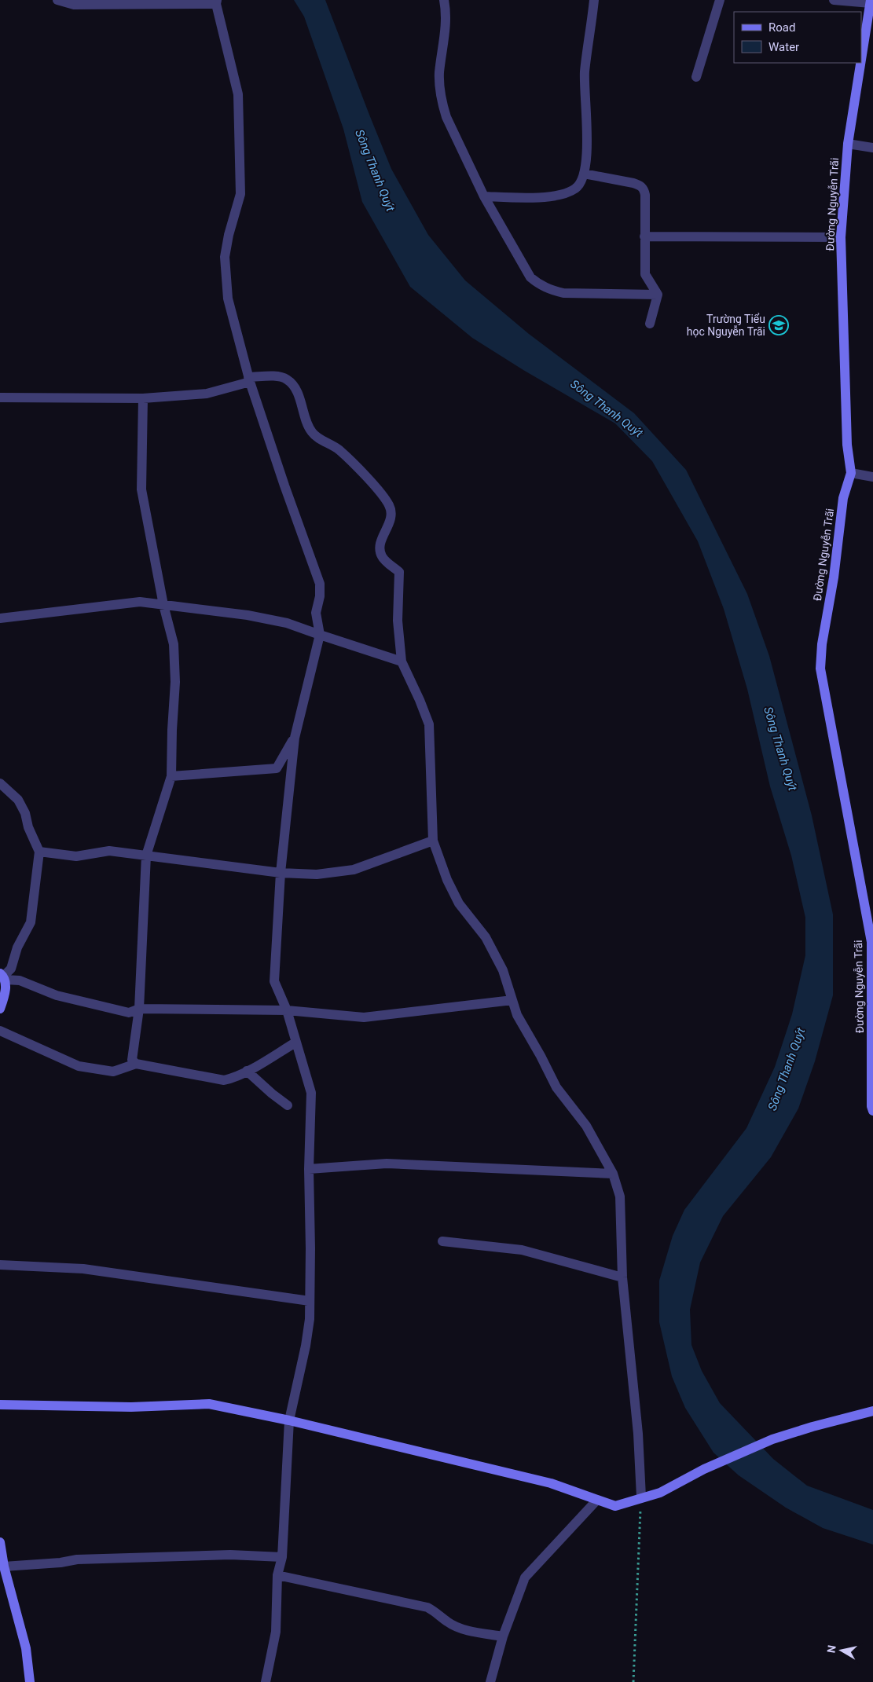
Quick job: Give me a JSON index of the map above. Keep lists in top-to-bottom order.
{
  "streets": {
    "street": ["Đường Nguyễn Trãi"]
  },
  "water": ["Sông Thanh Quýt"],
  "places": {
    "school or university": ["Trường Tiểu học Nguyễn Trãi"]
  },
  "legend": ["Road", "Water"],
  "north": "left"
}
